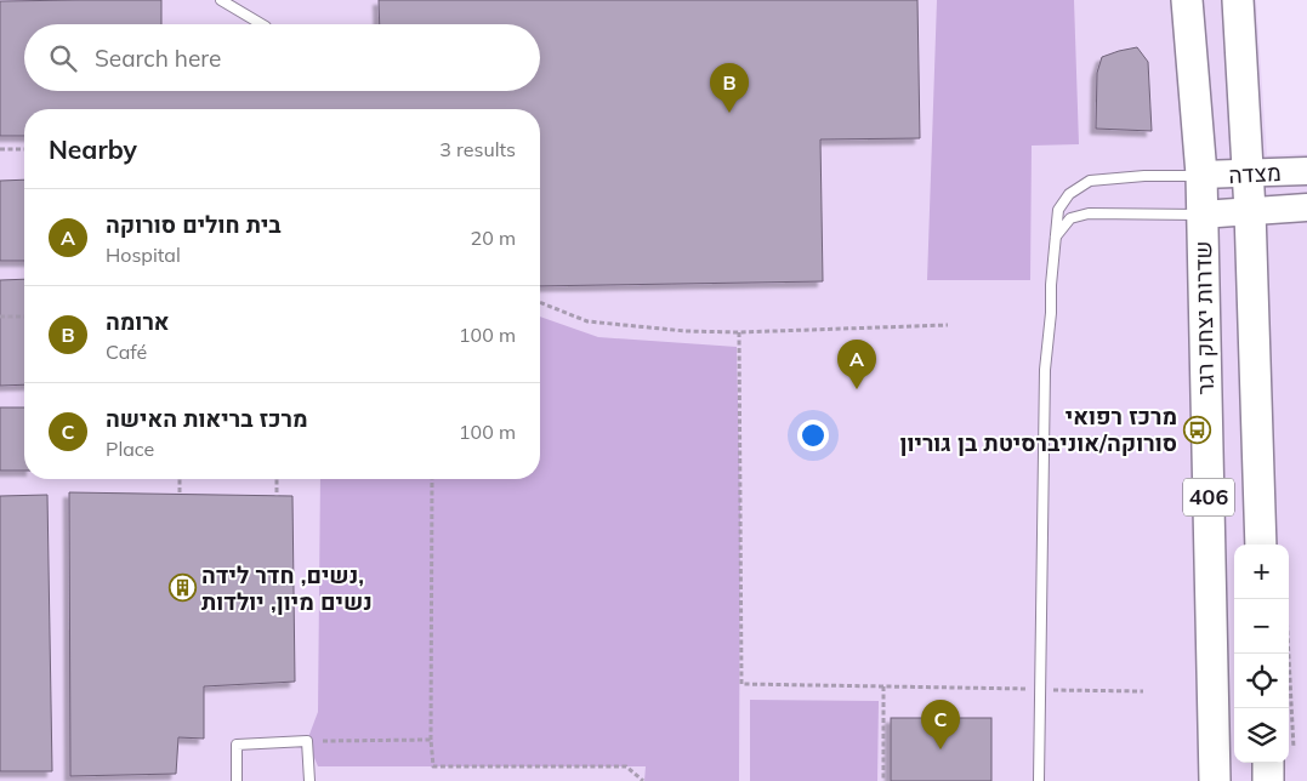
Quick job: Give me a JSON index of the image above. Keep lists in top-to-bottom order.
{
  "streets": {
    "main road": ["מצדה", "שדרות יצחק רגר", "406"]
  },
  "crossings": [
    ["מצדה", "שדרות יצחק רגר"],
    ["מצדה", "406"]
  ],
  "places": {
    "bus stop": ["מרכז רפואי סורוקה/אוניברסיטת בן גוריון"],
    "building": ["נשים, חדר לידה, נשים מיון, יולדות"]
  },
  "page": {
    "search": "Search here",
    "pins": ["B", "A", "C"],
    "heading": ["Nearby", "3 results"],
    "list": [
      {
        "mark": "A",
        "name": "בית חולים סורוקה",
        "note": "Hospital",
        "value": "20 m"
      },
      {
        "mark": "B",
        "name": "ארומה",
        "note": "Café",
        "value": "100 m"
      },
      {
        "mark": "C",
        "name": "מרכז בריאות האישה",
        "note": "Place",
        "value": "100 m"
      }
    ],
    "map_buttons": ["+", "−"]
  }
}
